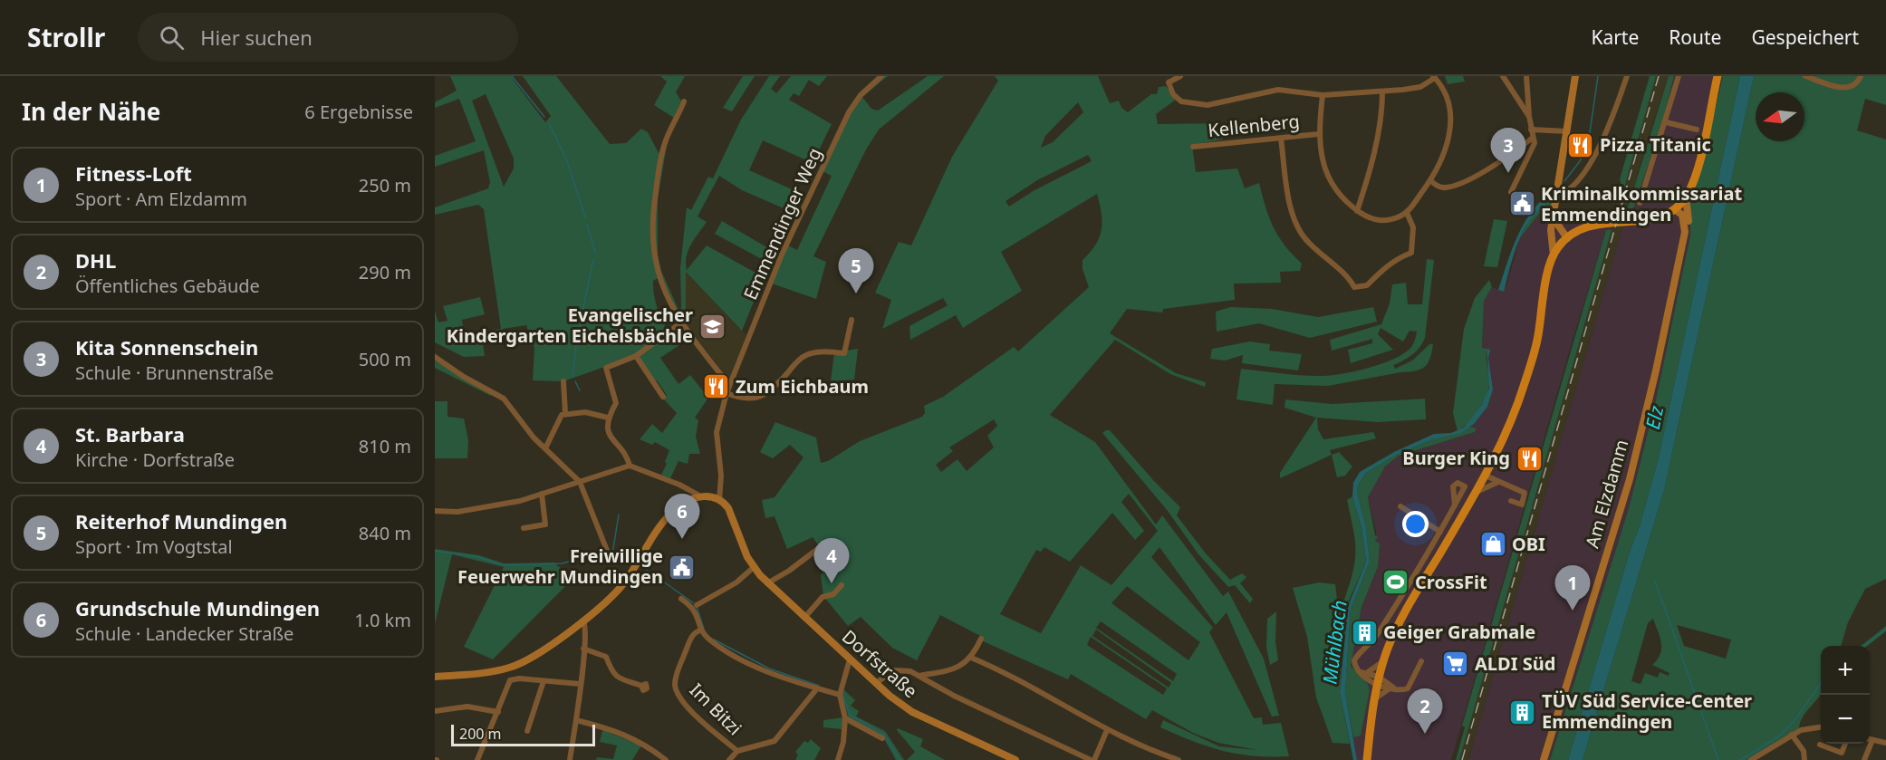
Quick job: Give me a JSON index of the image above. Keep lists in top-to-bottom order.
{
  "streets": {
    "main road": ["Am Elzdamm"],
    "street": [
      "Kellenberg",
      "Emmendinger Weg",
      "Dorfstraße",
      "Im Bitzi"
    ]
  },
  "crossings": [
    ["Emmendinger Weg", "Dorfstraße"]
  ],
  "water": ["Elz", "Mühlbach"],
  "places": {
    "restaurant": ["Pizza Titanic", "Zum Eichbaum", "Burger King"],
    "public building": ["Kriminalkommissariat Emmendingen", "Freiwillige Feuerwehr Mundingen"],
    "school or university": ["Evangelischer Kindergarten Eichelsbächle"],
    "shop": ["OBI"],
    "sports": ["CrossFit"],
    "building": ["Geiger Grabmale", "TÜV Süd Service-Center Emmendingen"],
    "supermarket": ["ALDI Süd"]
  },
  "scale_bar": "200 m",
  "north": "left",
  "page": {
    "header": "Strollr",
    "search": "Hier suchen",
    "nav": ["Karte", "Route", "Gespeichert"],
    "heading": ["In der Nähe", "6 Ergebnisse"],
    "pins": [
      "3",
      "5",
      "6",
      "4",
      "1",
      "2"
    ],
    "list": [
      {
        "mark": "1",
        "name": "Fitness-Loft",
        "note": "Sport · Am Elzdamm",
        "value": "250 m"
      },
      {
        "mark": "2",
        "name": "DHL",
        "note": "Öffentliches Gebäude",
        "value": "290 m"
      },
      {
        "mark": "3",
        "name": "Kita Sonnenschein",
        "note": "Schule · Brunnenstraße",
        "value": "500 m"
      },
      {
        "mark": "4",
        "name": "St. Barbara",
        "note": "Kirche · Dorfstraße",
        "value": "810 m"
      },
      {
        "mark": "5",
        "name": "Reiterhof Mundingen",
        "note": "Sport · Im Vogtstal",
        "value": "840 m"
      },
      {
        "mark": "6",
        "name": "Grundschule Mundingen",
        "note": "Schule · Landecker Straße",
        "value": "1.0 km"
      }
    ],
    "map_buttons": ["+", "−"],
    "scale": "200 m"
  }
}
